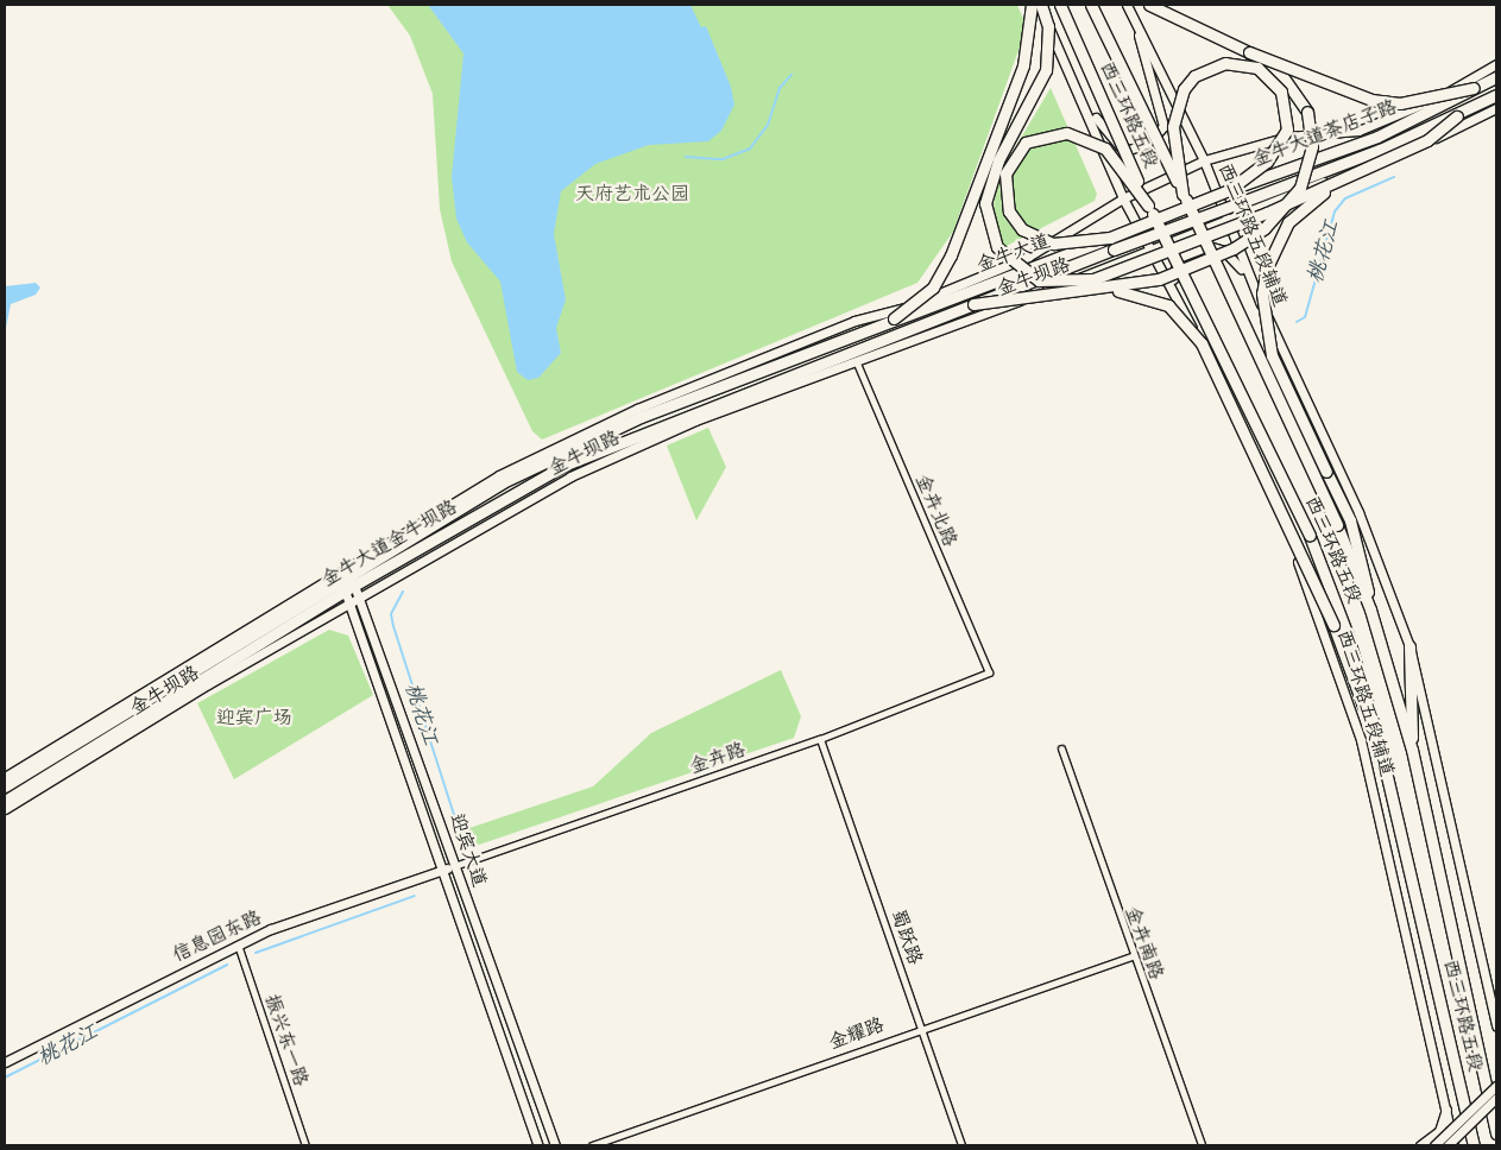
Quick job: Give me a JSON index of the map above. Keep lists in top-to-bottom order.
{
  "streets": {
    "highway": [
      "西三环路五段",
      "金牛大道茶店子路",
      "金牛大道",
      "金牛大道金牛坝路"
    ],
    "main road": [
      "西三环路五段辅道",
      "金牛坝路",
      "迎宾大道",
      "信息园东路"
    ],
    "street": [
      "金卉北路",
      "金卉路",
      "蜀跃路",
      "金卉南路",
      "金耀路",
      "振兴东一路"
    ]
  },
  "crossings": [
    ["金牛大道茶店子路", "金牛大道"],
    ["西三环路五段辅道", "金牛坝路"],
    ["金牛大道", "金牛大道金牛坝路"],
    ["金牛坝路", "金卉北路"],
    ["金牛坝路", "金牛大道金牛坝路"],
    ["金牛坝路", "迎宾大道"],
    ["金卉北路", "金卉路"],
    ["金牛大道金牛坝路", "迎宾大道"],
    ["金卉路", "迎宾大道"],
    ["金卉路", "信息园东路"],
    ["金卉路", "蜀跃路"],
    ["迎宾大道", "信息园东路"],
    ["信息园东路", "振兴东一路"],
    ["蜀跃路", "金耀路"],
    ["金卉南路", "金耀路"]
  ],
  "water": ["桃花江"],
  "parks": ["天府艺术公园", "迎宾广场"]
}
